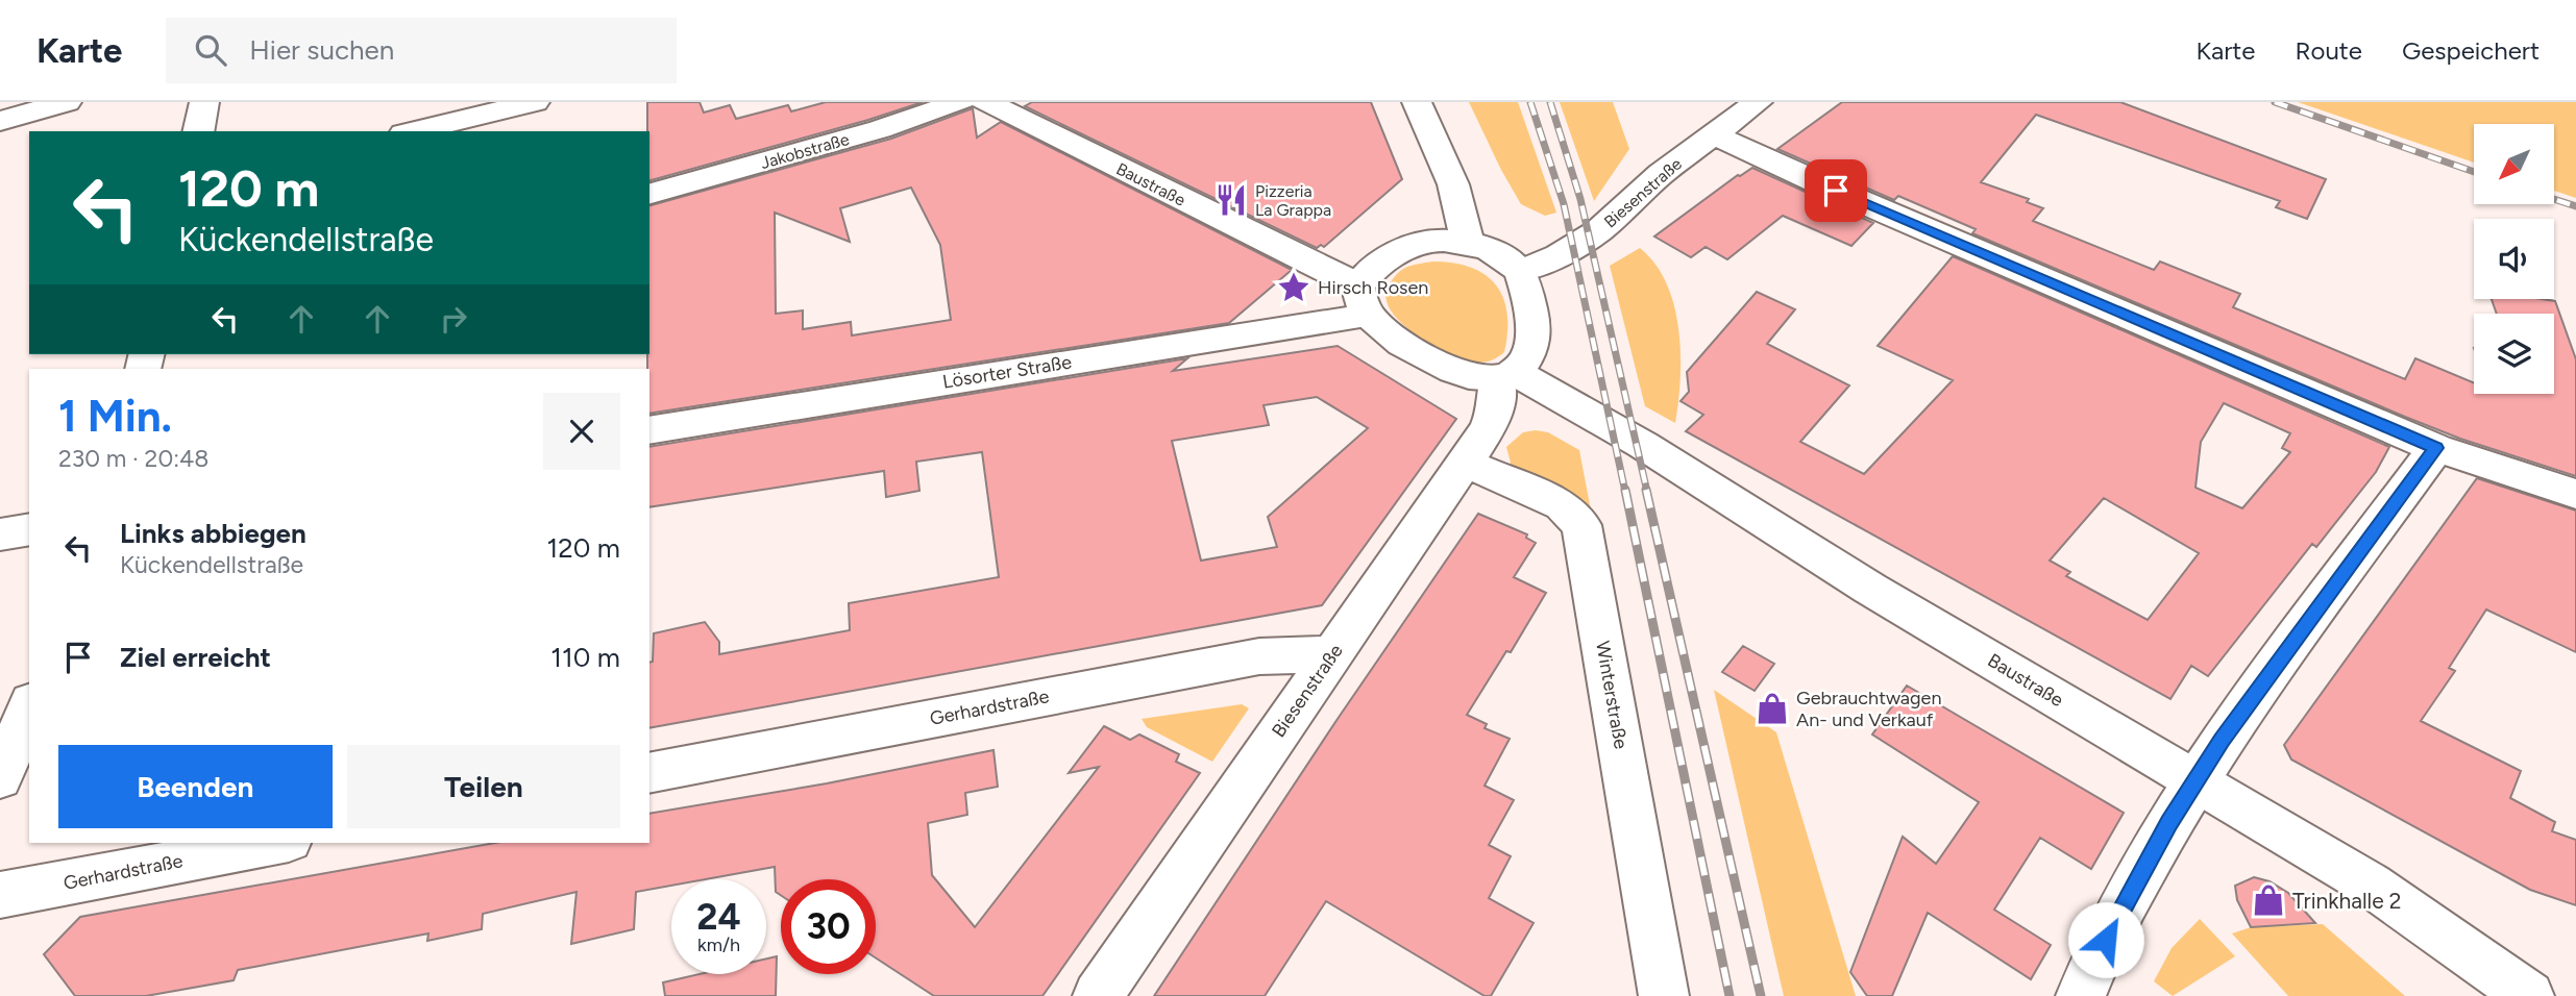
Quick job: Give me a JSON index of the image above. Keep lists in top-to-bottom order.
{
  "streets": {
    "street": [
      "Jakobstraße",
      "Baustraße",
      "Biesenstraße",
      "Lösorter Straße",
      "Winterstraße",
      "Gerhardstraße"
    ]
  },
  "crossings": [
    ["Baustraße", "Biesenstraße"],
    ["Baustraße", "Lösorter Straße"],
    ["Biesenstraße", "Lösorter Straße"],
    ["Biesenstraße", "Winterstraße"],
    ["Biesenstraße", "Gerhardstraße"]
  ],
  "places": {
    "restaurant": ["Pizzeria La Grappa"],
    "place": ["Hirsch Rosen"],
    "shop": ["Gebrauchtwagen An- und Verkauf", "Trinkhalle 2"]
  },
  "north": "bottom left",
  "page": {
    "header": "Karte",
    "search": "Hier suchen",
    "nav": ["Karte", "Route", "Gespeichert"],
    "turn": ["120 m", "Kückendellstraße"],
    "heading": ["1 Min.", "230 m · 20:48"],
    "list": [
      {
        "name": "Links abbiegen",
        "note": "Kückendellstraße",
        "value": "120 m"
      },
      {
        "name": "Ziel erreicht",
        "value": "110 m"
      }
    ],
    "buttons": ["Beenden", "Teilen"],
    "speed": "24 km/h",
    "limit": "30"
  }
}
